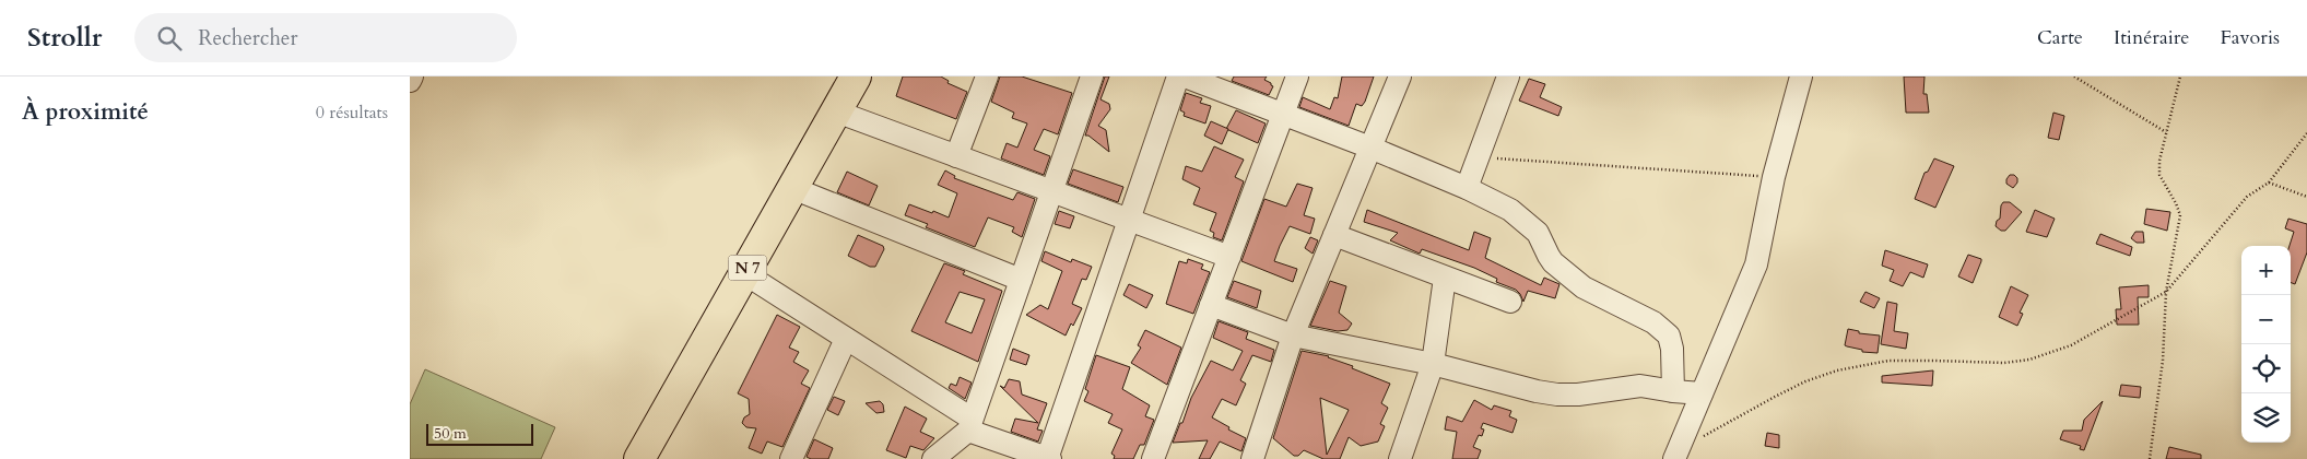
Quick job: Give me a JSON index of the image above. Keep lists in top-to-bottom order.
{
  "streets": {
    "highway": ["N 7"]
  },
  "scale_bar": "50 m",
  "page": {
    "header": "Strollr",
    "search": "Rechercher",
    "nav": ["Carte", "Itinéraire", "Favoris"],
    "heading": ["À proximité", "0 résultats"],
    "map_buttons": ["+", "−"],
    "scale": "50 m"
  }
}
